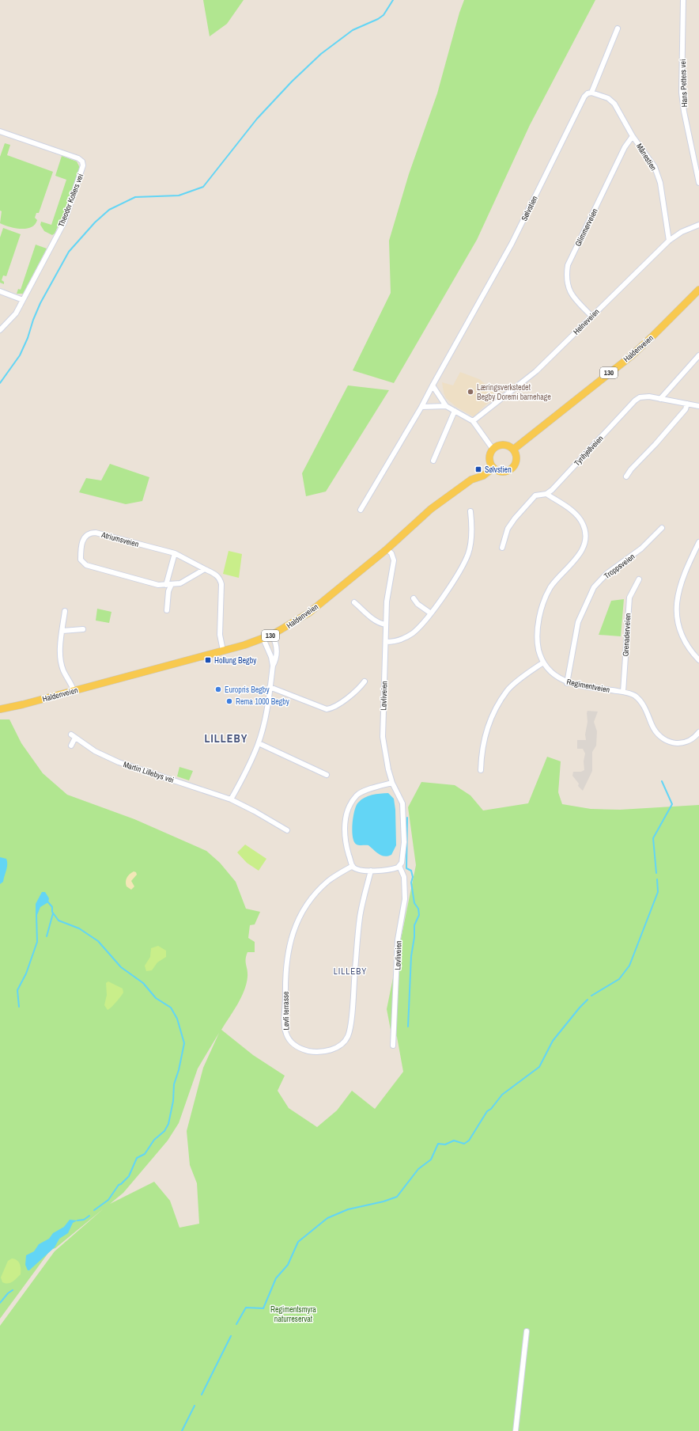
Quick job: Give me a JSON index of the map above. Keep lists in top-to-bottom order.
{
  "streets": {
    "main road": ["Haldenveien", "130"],
    "street": [
      "Hans Petters vei",
      "Månestien",
      "Theodor Kollers vei",
      "Sølvstien",
      "Glimmerveien",
      "Helneveien",
      "Tyrihjellveien",
      "Atriumsveien",
      "Troppsveien",
      "Grenaderveien",
      "Regimentveien",
      "Løvliveien",
      "Martin Lillebys vei",
      "Løvli terrasse"
    ]
  },
  "crossings": [
    ["Månestien", "Sølvstien"],
    ["Månestien", "Glimmerveien"],
    ["Månestien", "Helneveien"],
    ["Glimmerveien", "Helneveien"],
    ["Haldenveien", "Atriumsveien"],
    ["Haldenveien", "Løvliveien"],
    ["Tyrihjellveien", "Regimentveien"],
    ["Troppsveien", "Regimentveien"],
    ["Grenaderveien", "Regimentveien"],
    ["Løvliveien", "Løvli terrasse"]
  ],
  "districts": ["LILLEBY", "LILLEBY"],
  "parks": ["Regimentsmyra naturreservat"],
  "places": {
    "other": ["Læringsverkstedet Begby Doremi barnehage", "Europris Begby", "Rema 1000 Begby"],
    "transit": ["Sølvstien", "Hollung Begby"]
  }
}
